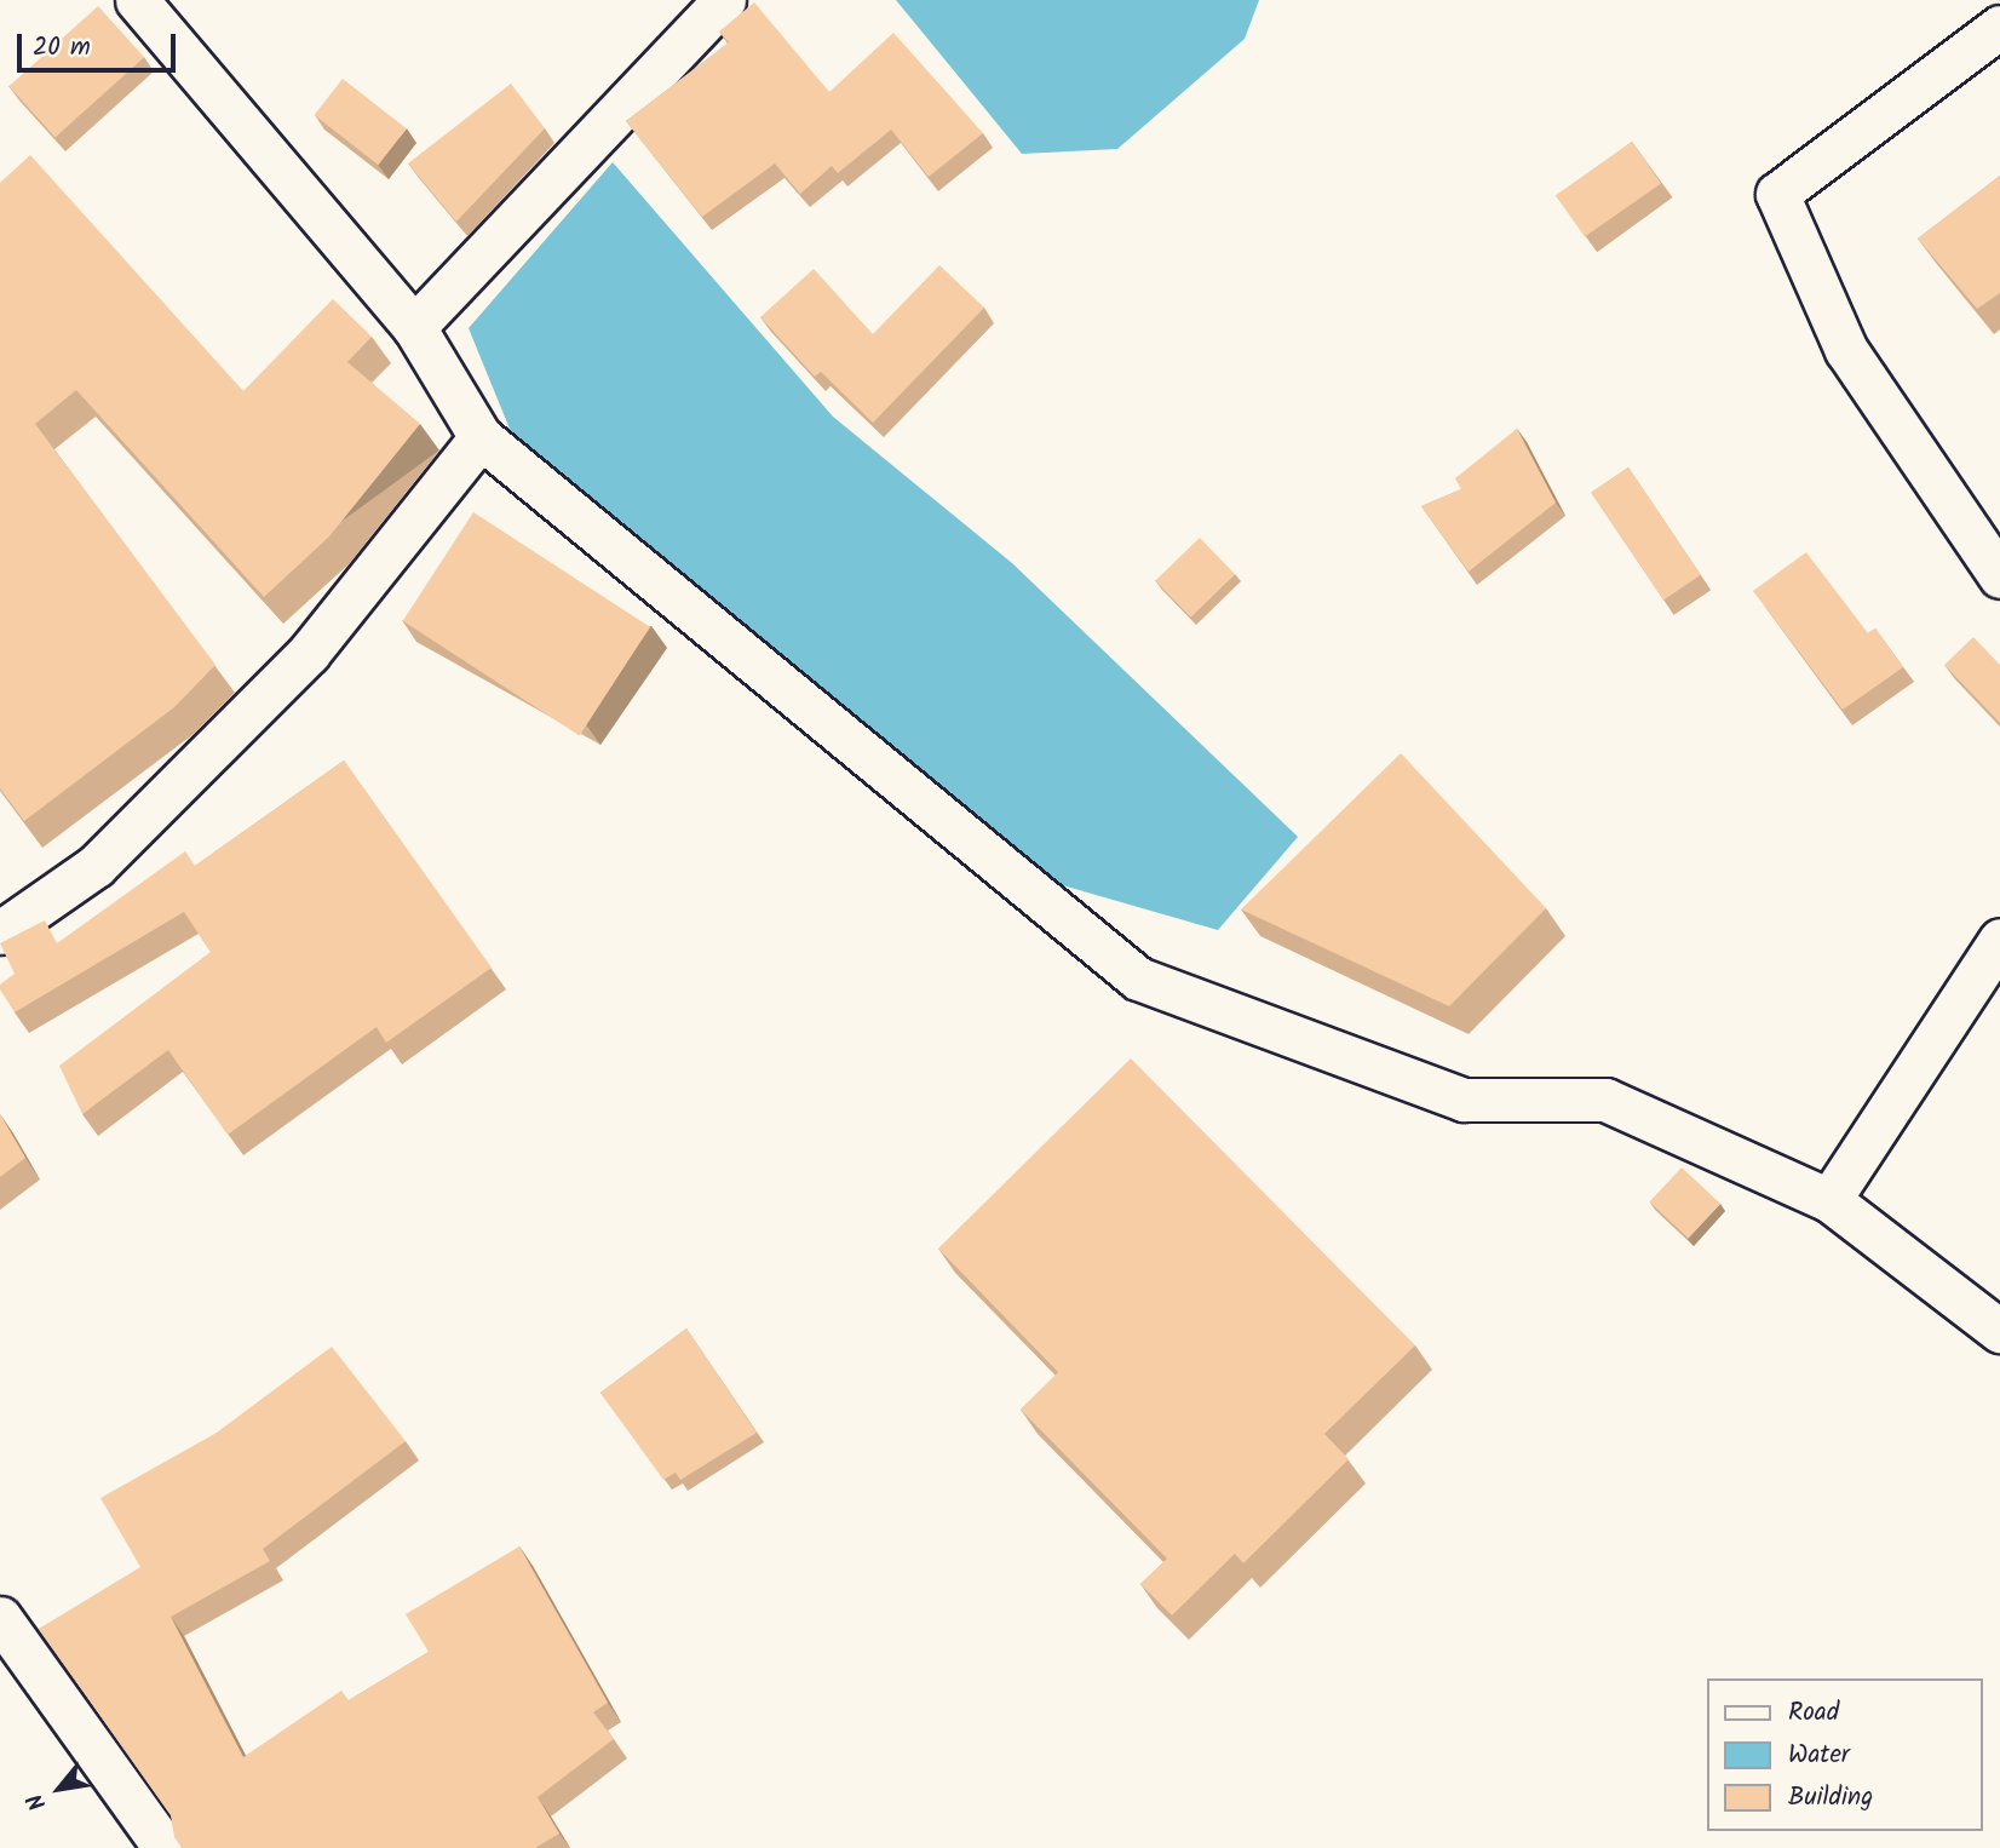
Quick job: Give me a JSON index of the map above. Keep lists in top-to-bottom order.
{
  "legend": ["Road", "Water", "Building"],
  "scale_bar": "20 m",
  "north": "bottom left"
}
